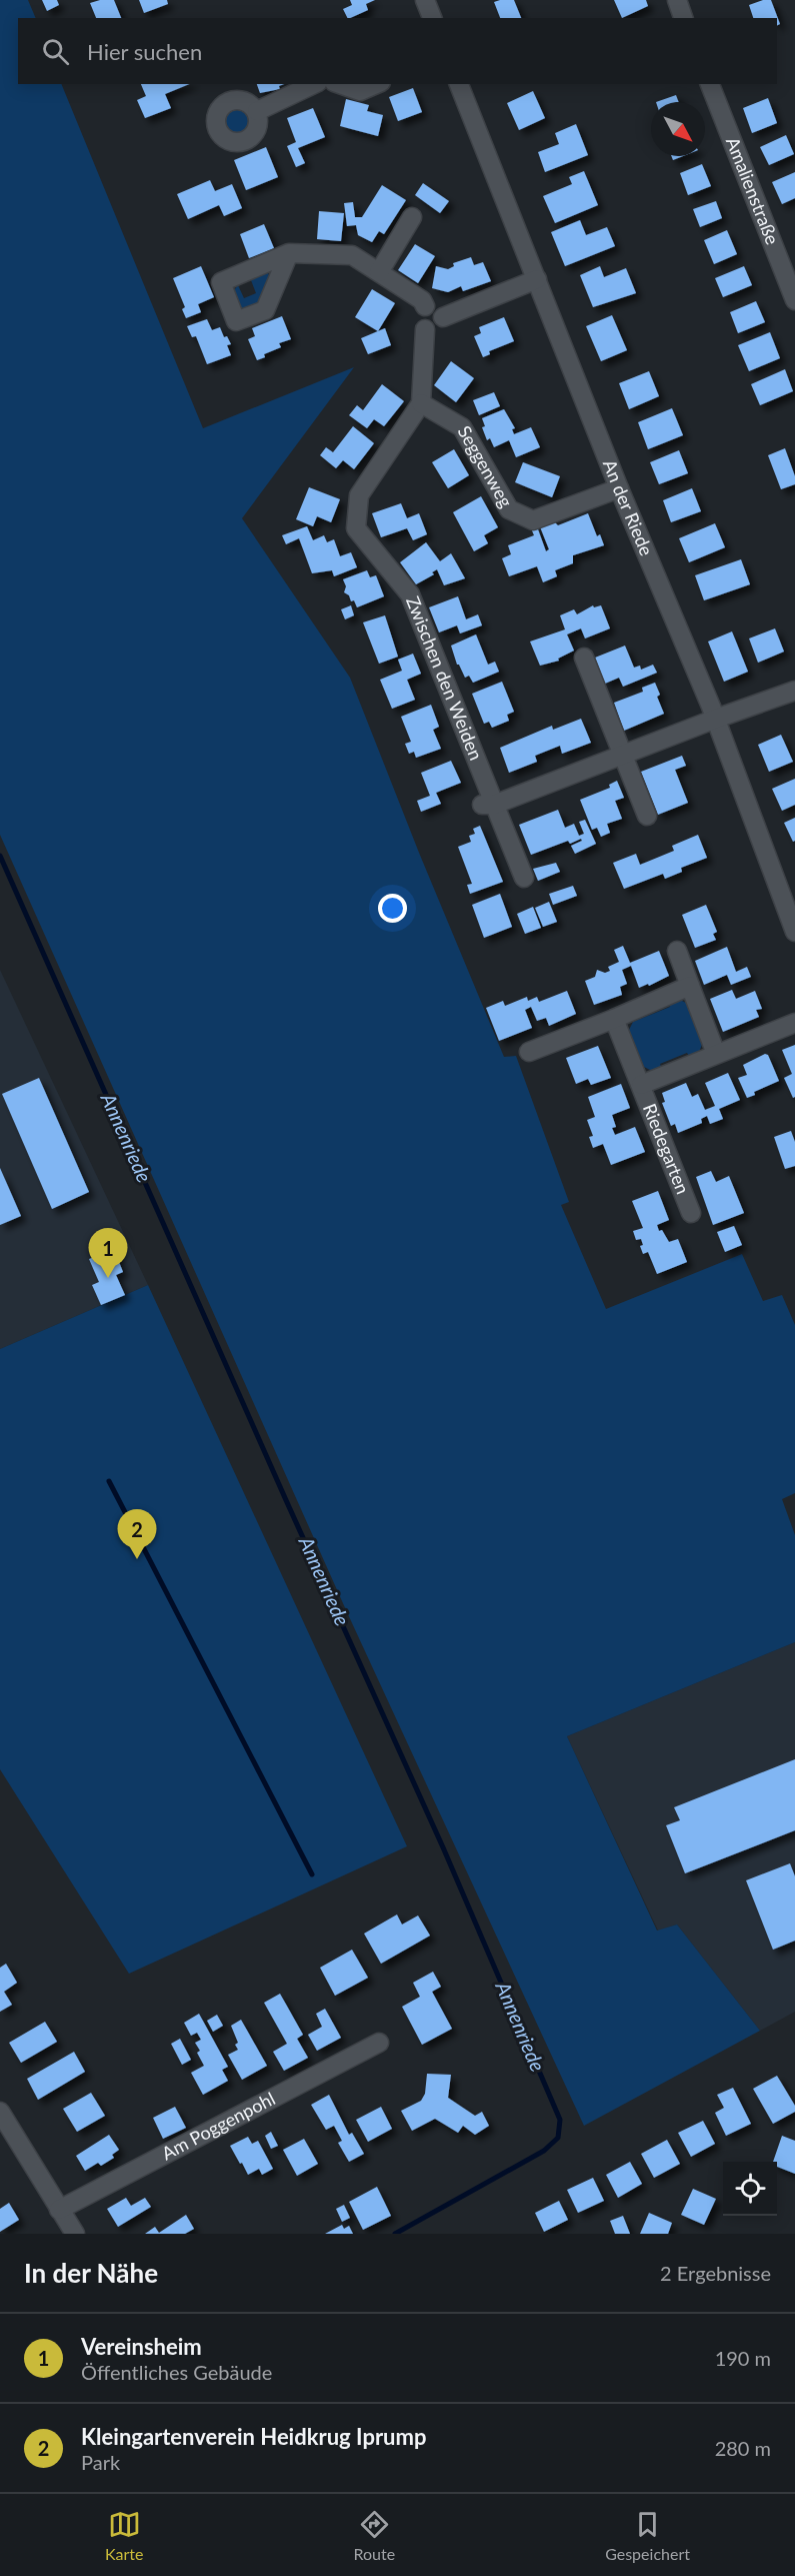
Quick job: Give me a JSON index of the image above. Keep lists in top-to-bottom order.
{
  "streets": {
    "street": [
      "Amalienstraße",
      "Seggenweg",
      "An der Riede",
      "Zwischen den Weiden",
      "Riedegarten",
      "Am Poggenpohl"
    ]
  },
  "crossings": [
    ["Seggenweg", "An der Riede"],
    ["Seggenweg", "Zwischen den Weiden"]
  ],
  "water": ["Annenriede"],
  "north": "bottom right",
  "page": {
    "search": "Hier suchen",
    "pins": ["1", "2"],
    "heading": ["In der Nähe", "2 Ergebnisse"],
    "list": [
      {
        "mark": "1",
        "name": "Vereinsheim",
        "note": "Öffentliches Gebäude",
        "value": "190 m"
      },
      {
        "mark": "2",
        "name": "Kleingartenverein Heidkrug Iprump",
        "note": "Park",
        "value": "280 m"
      }
    ],
    "nav": ["Karte", "Route", "Gespeichert"]
  }
}
